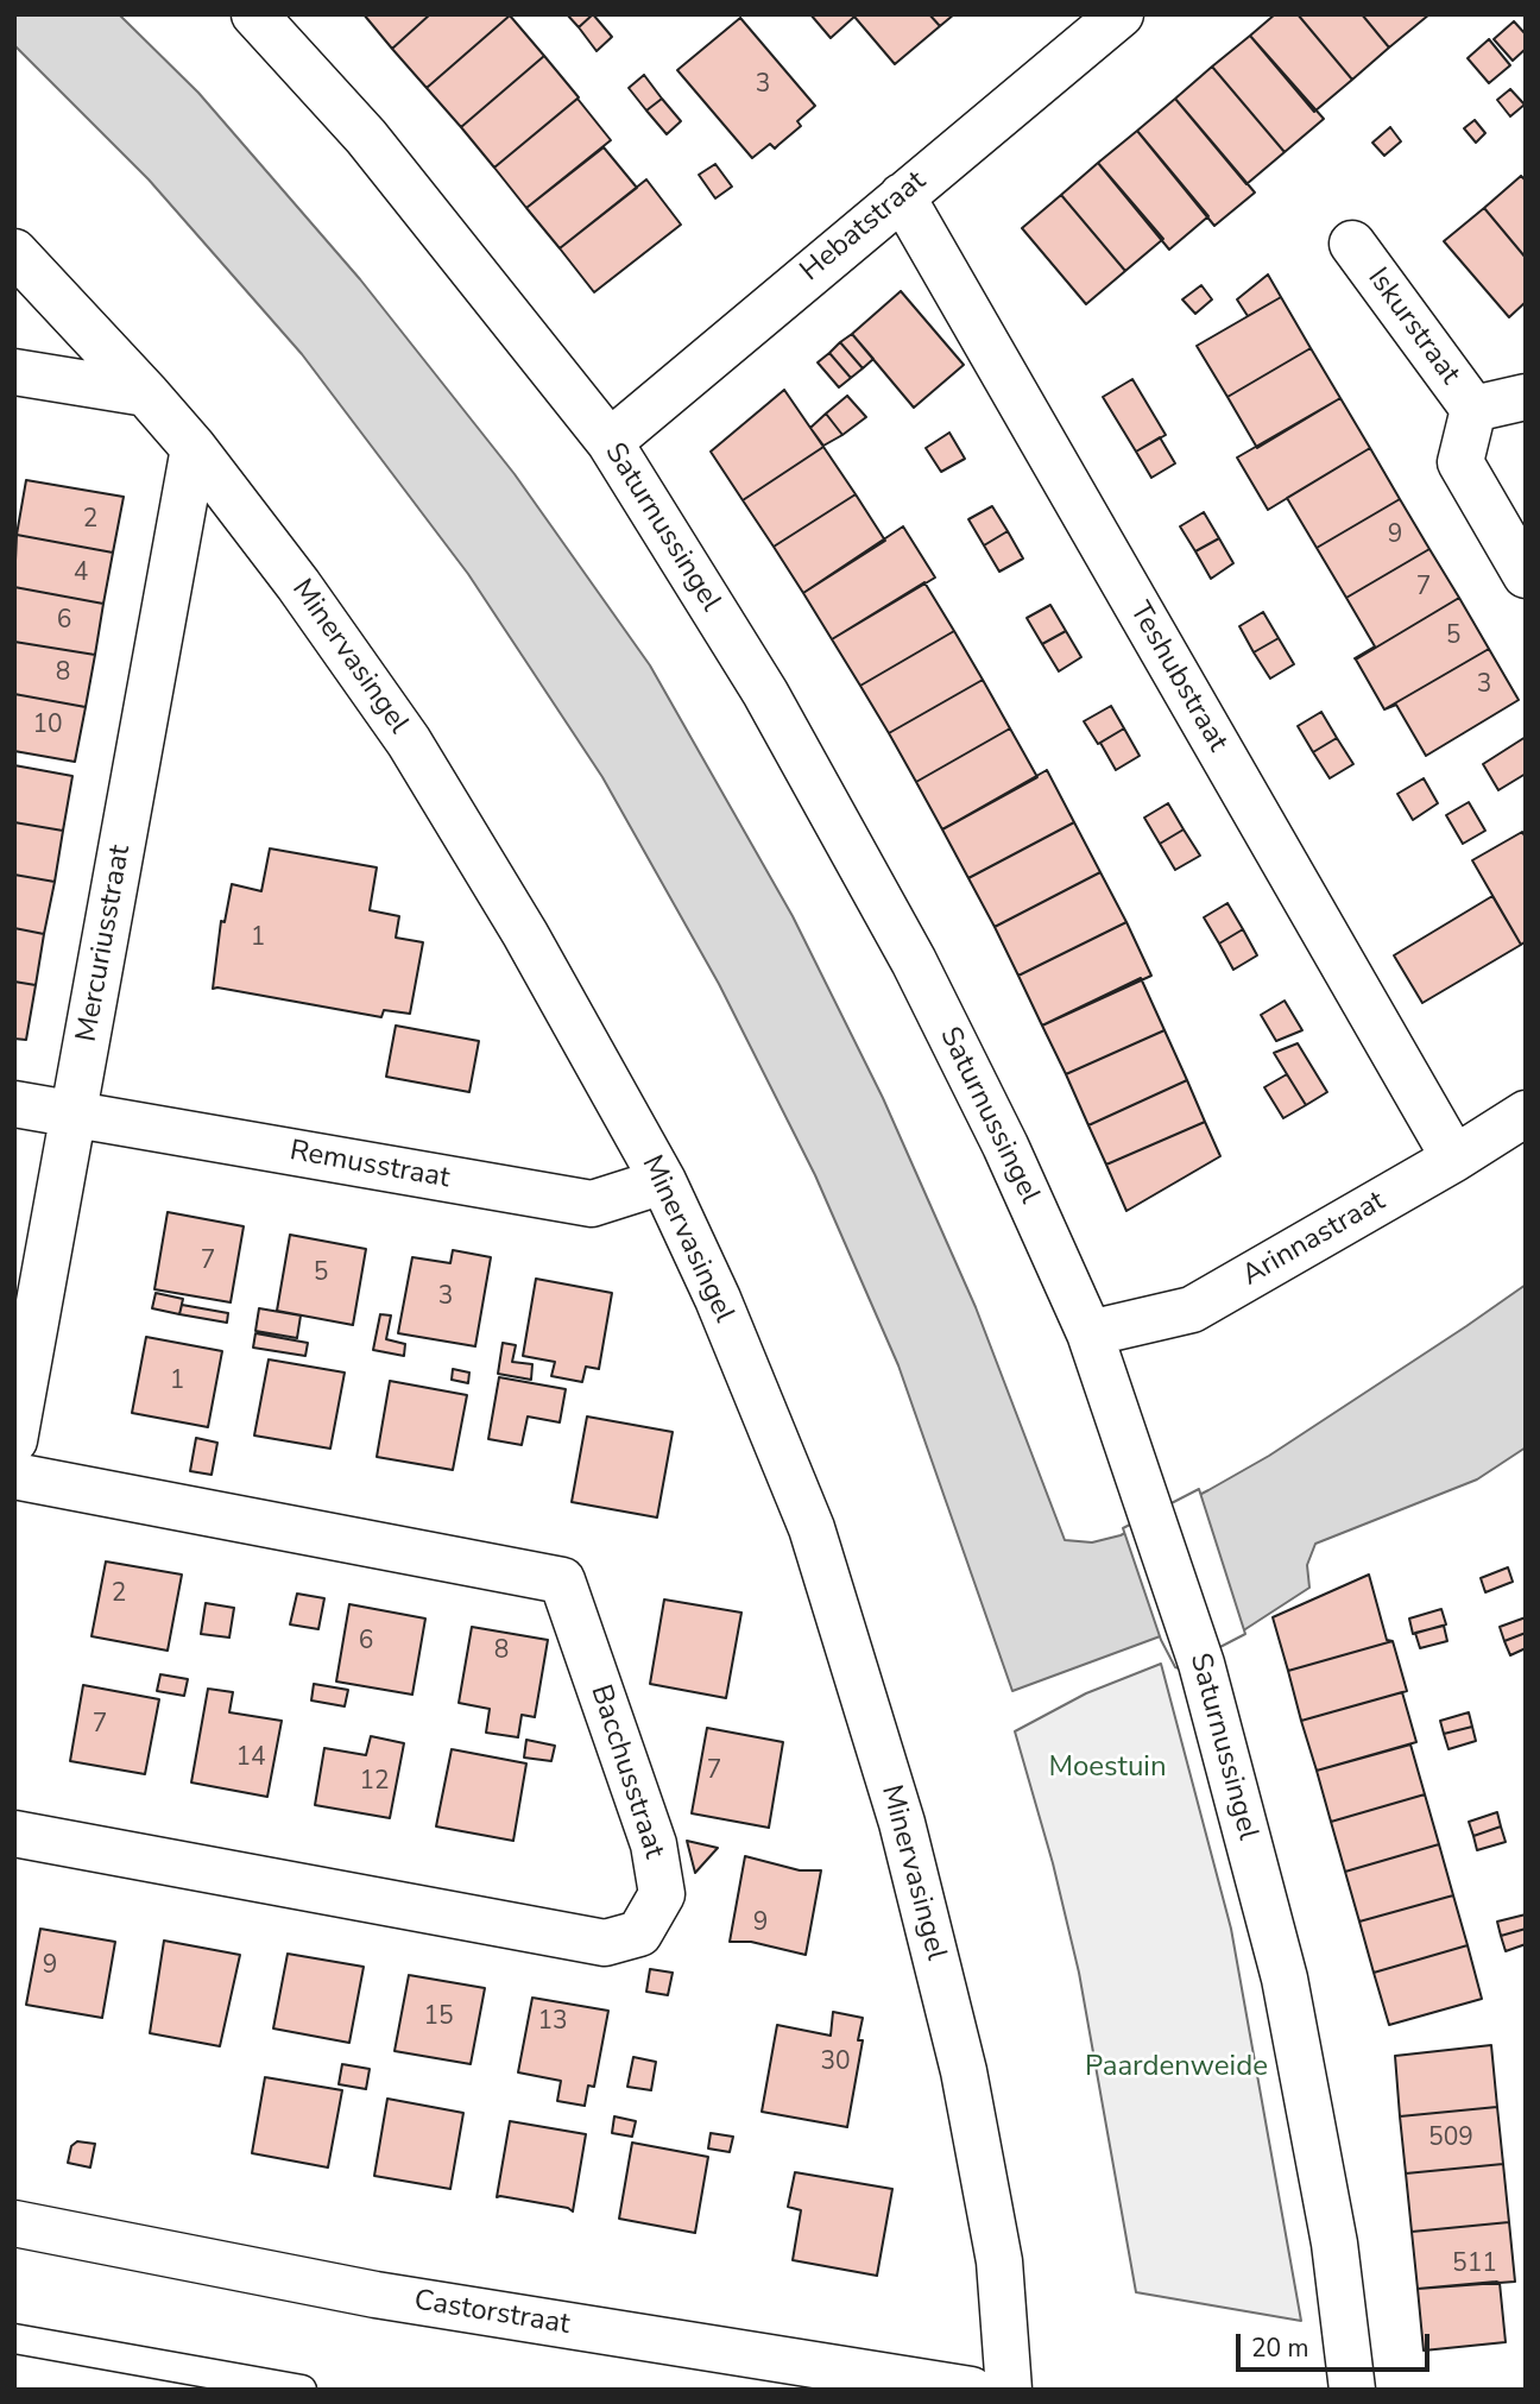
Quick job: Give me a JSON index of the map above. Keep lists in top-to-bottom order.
{
  "streets": {
    "street": [
      "Hebatstraat",
      "Iskurstraat",
      "Saturnussingel",
      "Minervasingel",
      "Teshubstraat",
      "Mercuriusstraat",
      "Remusstraat",
      "Arinnastraat",
      "Bacchusstraat",
      "Castorstraat"
    ]
  },
  "crossings": [
    ["Hebatstraat", "Saturnussingel"],
    ["Hebatstraat", "Teshubstraat"],
    ["Saturnussingel", "Arinnastraat"],
    ["Minervasingel", "Mercuriusstraat"],
    ["Minervasingel", "Remusstraat"],
    ["Teshubstraat", "Arinnastraat"],
    ["Mercuriusstraat", "Remusstraat"]
  ],
  "parks": ["Moestuin", "Paardenweide"],
  "house_numbers": [
    "3",
    "2",
    "9",
    "4",
    "7",
    "6",
    "5",
    "8",
    "3",
    "10",
    "1",
    "7",
    "5",
    "3",
    "1",
    "2",
    "6",
    "8",
    "7",
    "14",
    "7",
    "12",
    "9",
    "9",
    "15",
    "13",
    "30",
    "509",
    "511"
  ],
  "scale_bar": "20 m"
}
